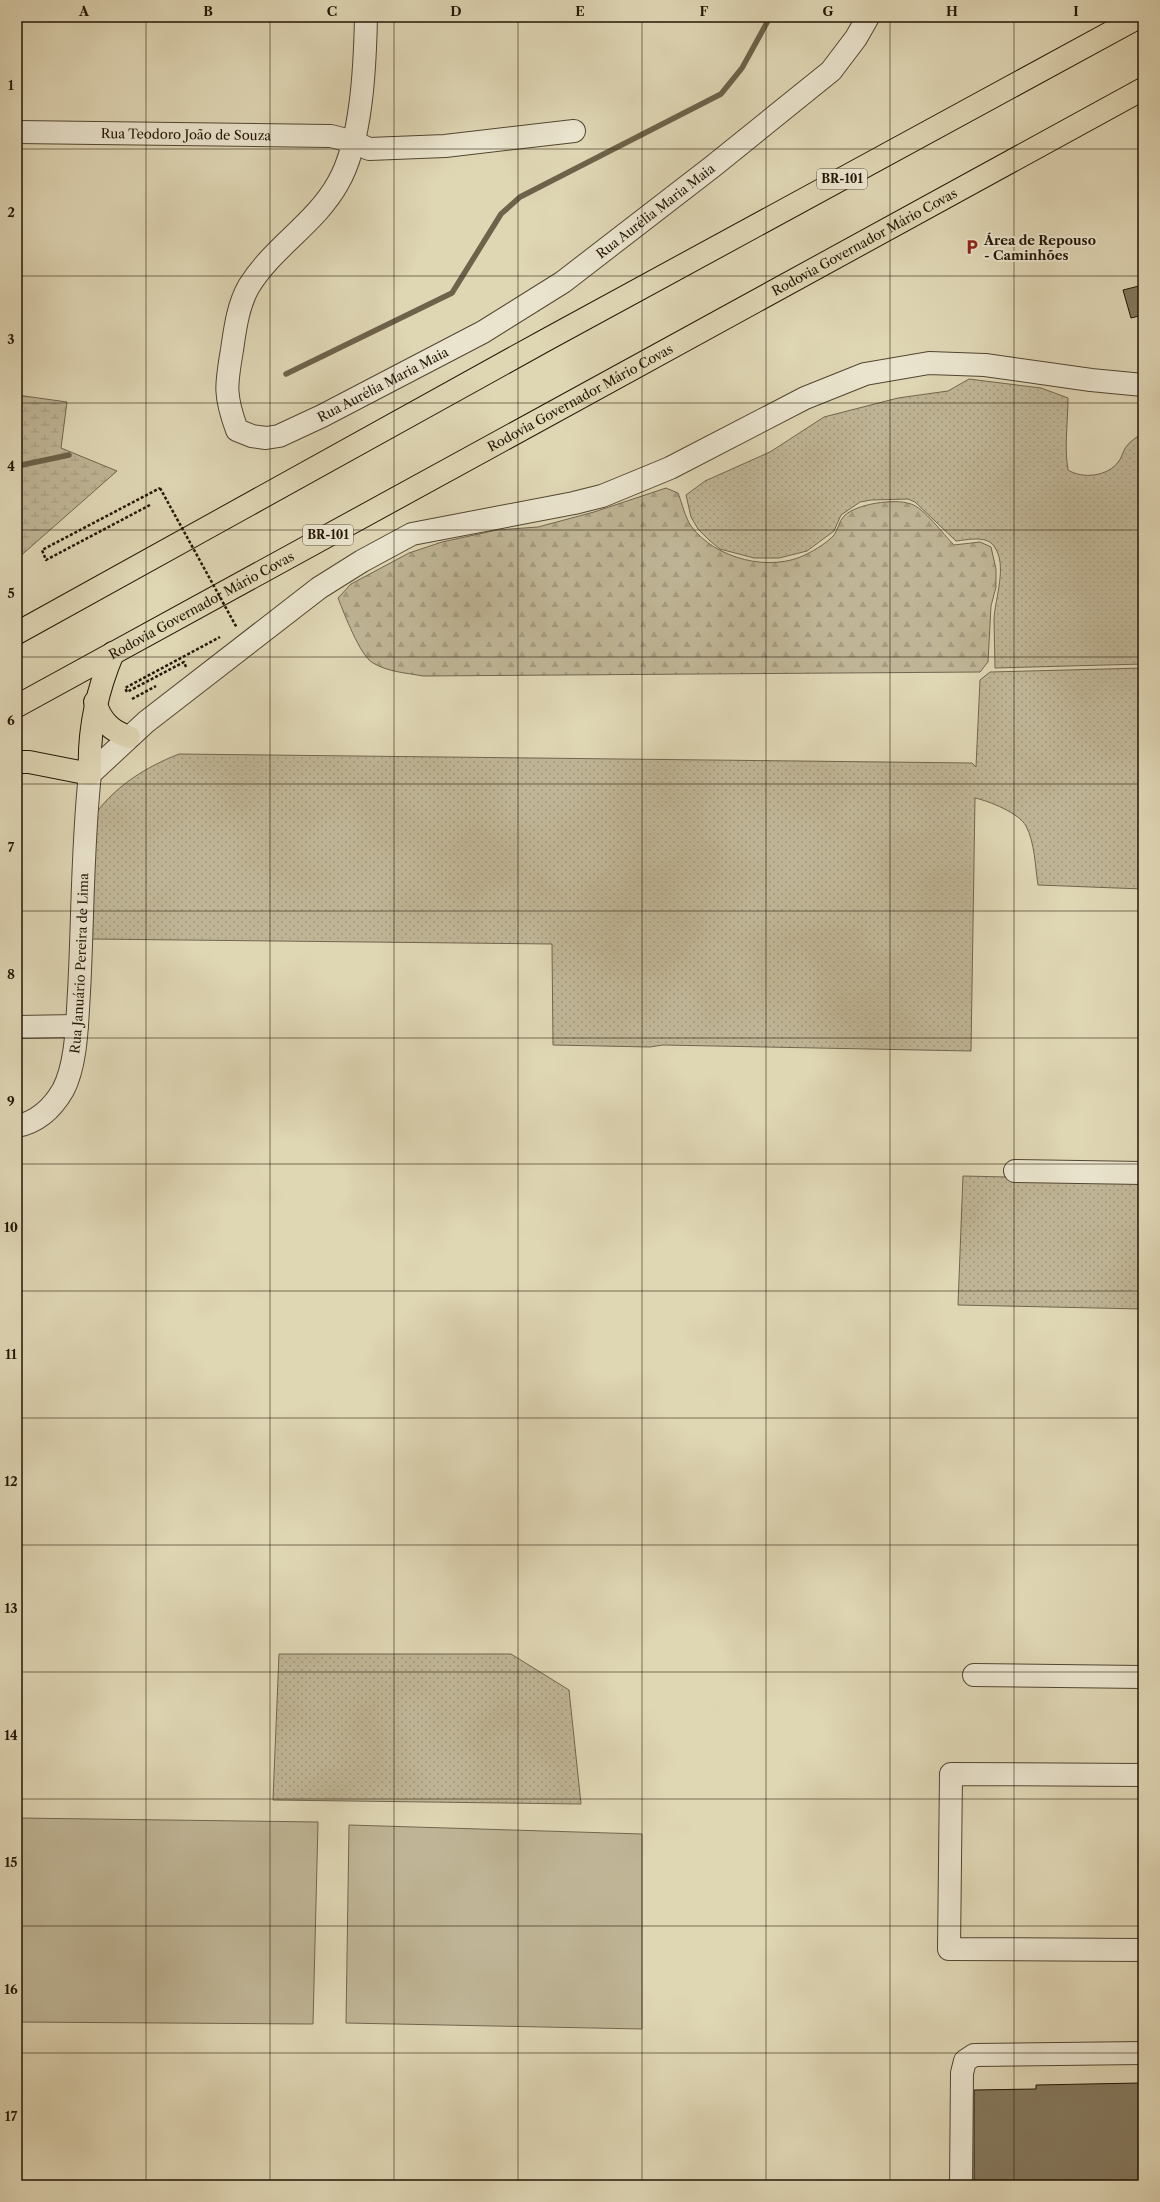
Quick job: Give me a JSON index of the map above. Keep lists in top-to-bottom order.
{
  "streets": {
    "highway": ["BR-101", "Rodovia Governador Mário Covas"],
    "street": ["Rua Teodoro João de Souza", "Rua Aurélia Maria Maia", "Rua Januário Pereira de Lima"]
  },
  "crossings": [
    ["Rua Teodoro João de Souza", "Rua Aurélia Maria Maia"]
  ],
  "places": {
    "parking": ["Área de Repouso - Caminhões"]
  },
  "grid": {
    "columns": [
      "A",
      "B",
      "C",
      "D",
      "E",
      "F",
      "G",
      "H",
      "I"
    ],
    "rows": [
      "1",
      "2",
      "3",
      "4",
      "5",
      "6",
      "7",
      "8",
      "9",
      "10",
      "11",
      "12",
      "13",
      "14",
      "15",
      "16",
      "17"
    ]
  }
}
